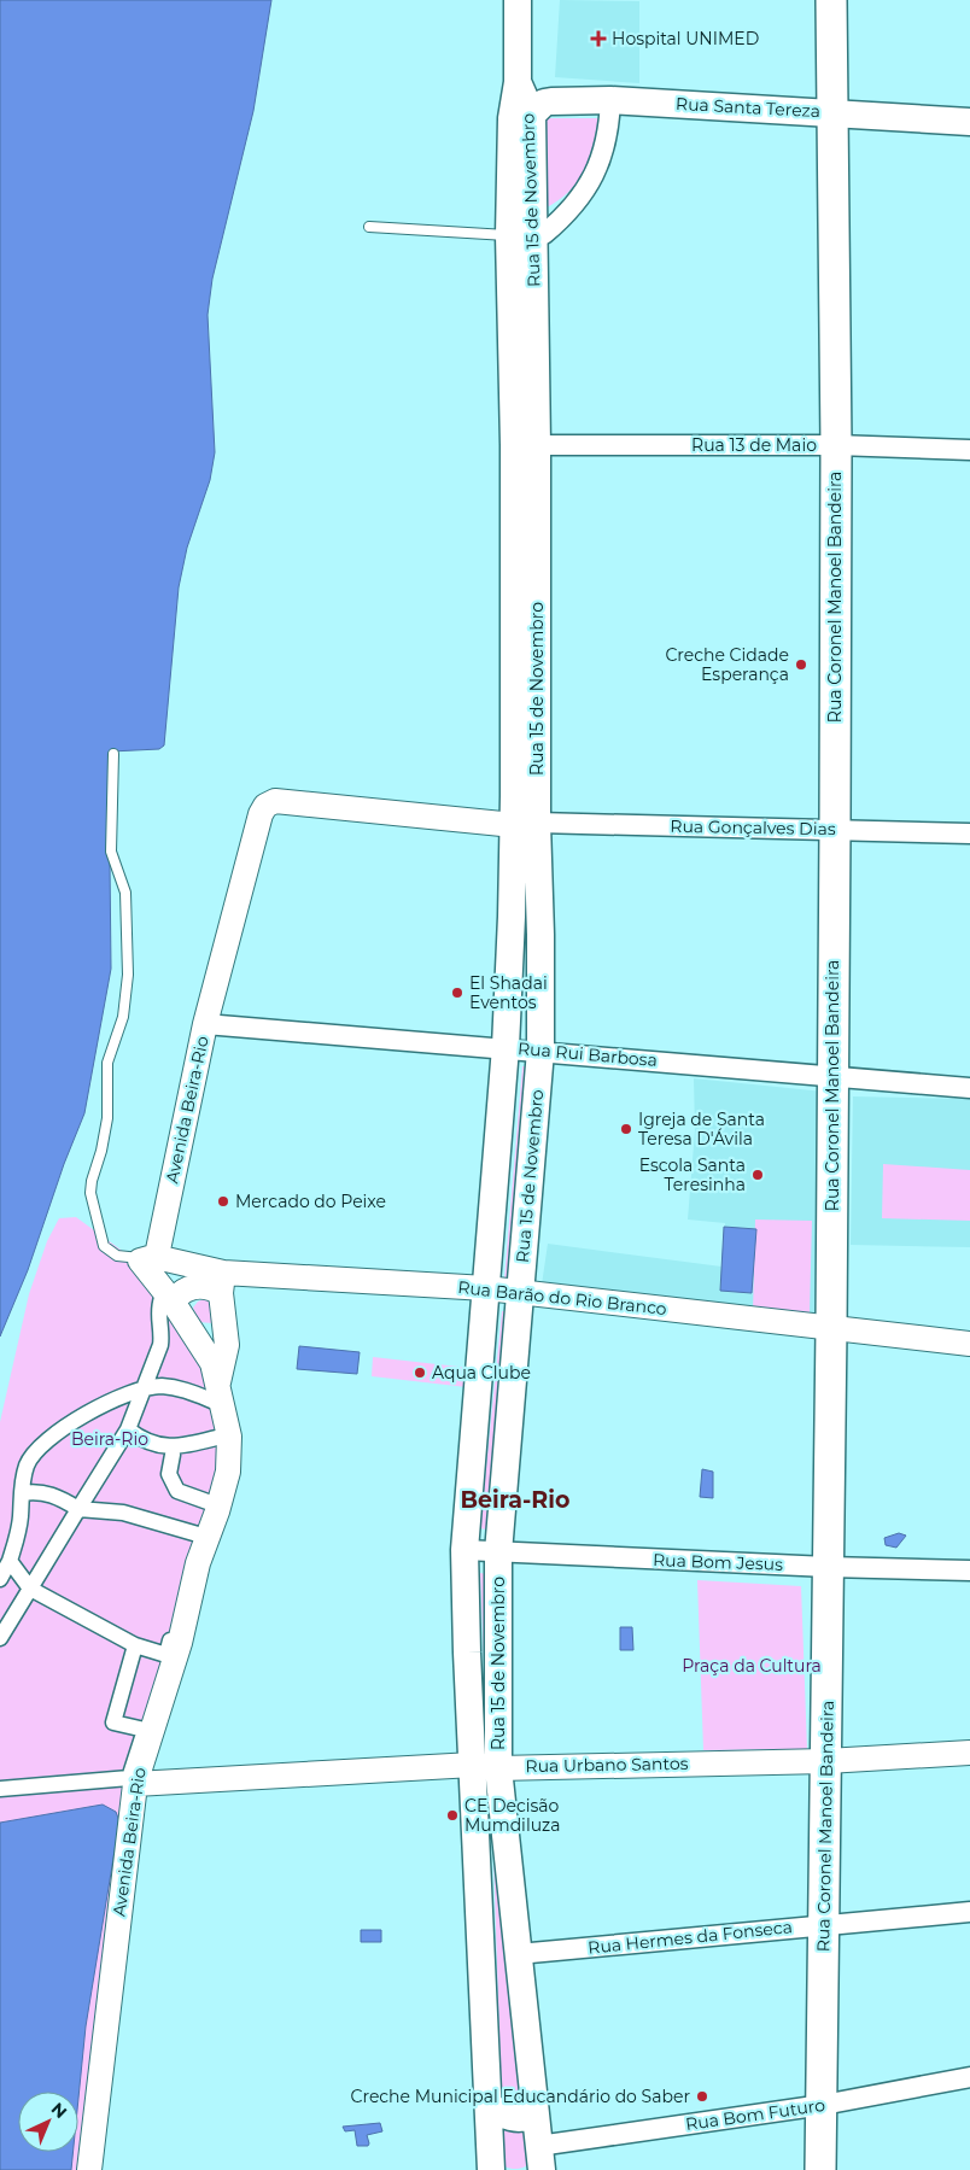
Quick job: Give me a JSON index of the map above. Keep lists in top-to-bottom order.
{
  "streets": {
    "main road": ["Rua Santa Tereza", "Rua 15 de Novembro", "Rua Coronel Manoel Bandeira"],
    "street": [
      "Rua 13 de Maio",
      "Rua Gonçalves Dias",
      "Rua Rui Barbosa",
      "Avenida Beira-Rio",
      "Rua Barão do Rio Branco",
      "Rua Bom Jesus",
      "Rua Urbano Santos",
      "Rua Hermes da Fonseca",
      "Rua Bom Futuro"
    ]
  },
  "crossings": [
    ["Rua Santa Tereza", "Rua 15 de Novembro"],
    ["Rua Santa Tereza", "Rua Coronel Manoel Bandeira"],
    ["Rua 15 de Novembro", "Rua 13 de Maio"],
    ["Rua 15 de Novembro", "Rua Gonçalves Dias"],
    ["Rua 15 de Novembro", "Rua Rui Barbosa"],
    ["Rua 15 de Novembro", "Rua Barão do Rio Branco"],
    ["Rua 15 de Novembro", "Rua Bom Jesus"],
    ["Rua 15 de Novembro", "Rua Urbano Santos"],
    ["Rua 15 de Novembro", "Rua Hermes da Fonseca"],
    ["Rua 15 de Novembro", "Rua Bom Futuro"],
    ["Rua 13 de Maio", "Rua Coronel Manoel Bandeira"],
    ["Rua Coronel Manoel Bandeira", "Rua Gonçalves Dias"],
    ["Rua Coronel Manoel Bandeira", "Rua Rui Barbosa"],
    ["Rua Coronel Manoel Bandeira", "Rua Barão do Rio Branco"],
    ["Rua Coronel Manoel Bandeira", "Rua Bom Jesus"],
    ["Rua Coronel Manoel Bandeira", "Rua Urbano Santos"],
    ["Rua Coronel Manoel Bandeira", "Rua Hermes da Fonseca"],
    ["Rua Coronel Manoel Bandeira", "Rua Bom Futuro"],
    ["Rua Gonçalves Dias", "Avenida Beira-Rio"],
    ["Rua Rui Barbosa", "Avenida Beira-Rio"],
    ["Avenida Beira-Rio", "Rua Barão do Rio Branco"],
    ["Avenida Beira-Rio", "Rua Urbano Santos"]
  ],
  "districts": ["Beira-Rio"],
  "parks": ["Beira-Rio", "Praça da Cultura"],
  "places": {
    "health": ["Hospital UNIMED"],
    "other": [
      "Creche Cidade Esperança",
      "El Shadai Eventos",
      "Igreja de Santa Teresa D'Ávila",
      "Escola Santa Teresinha",
      "Mercado do Peixe",
      "Aqua Clube",
      "CE Decisão Mumdiluza",
      "Creche Municipal Educandário do Saber"
    ]
  },
  "north": "top right"
}
